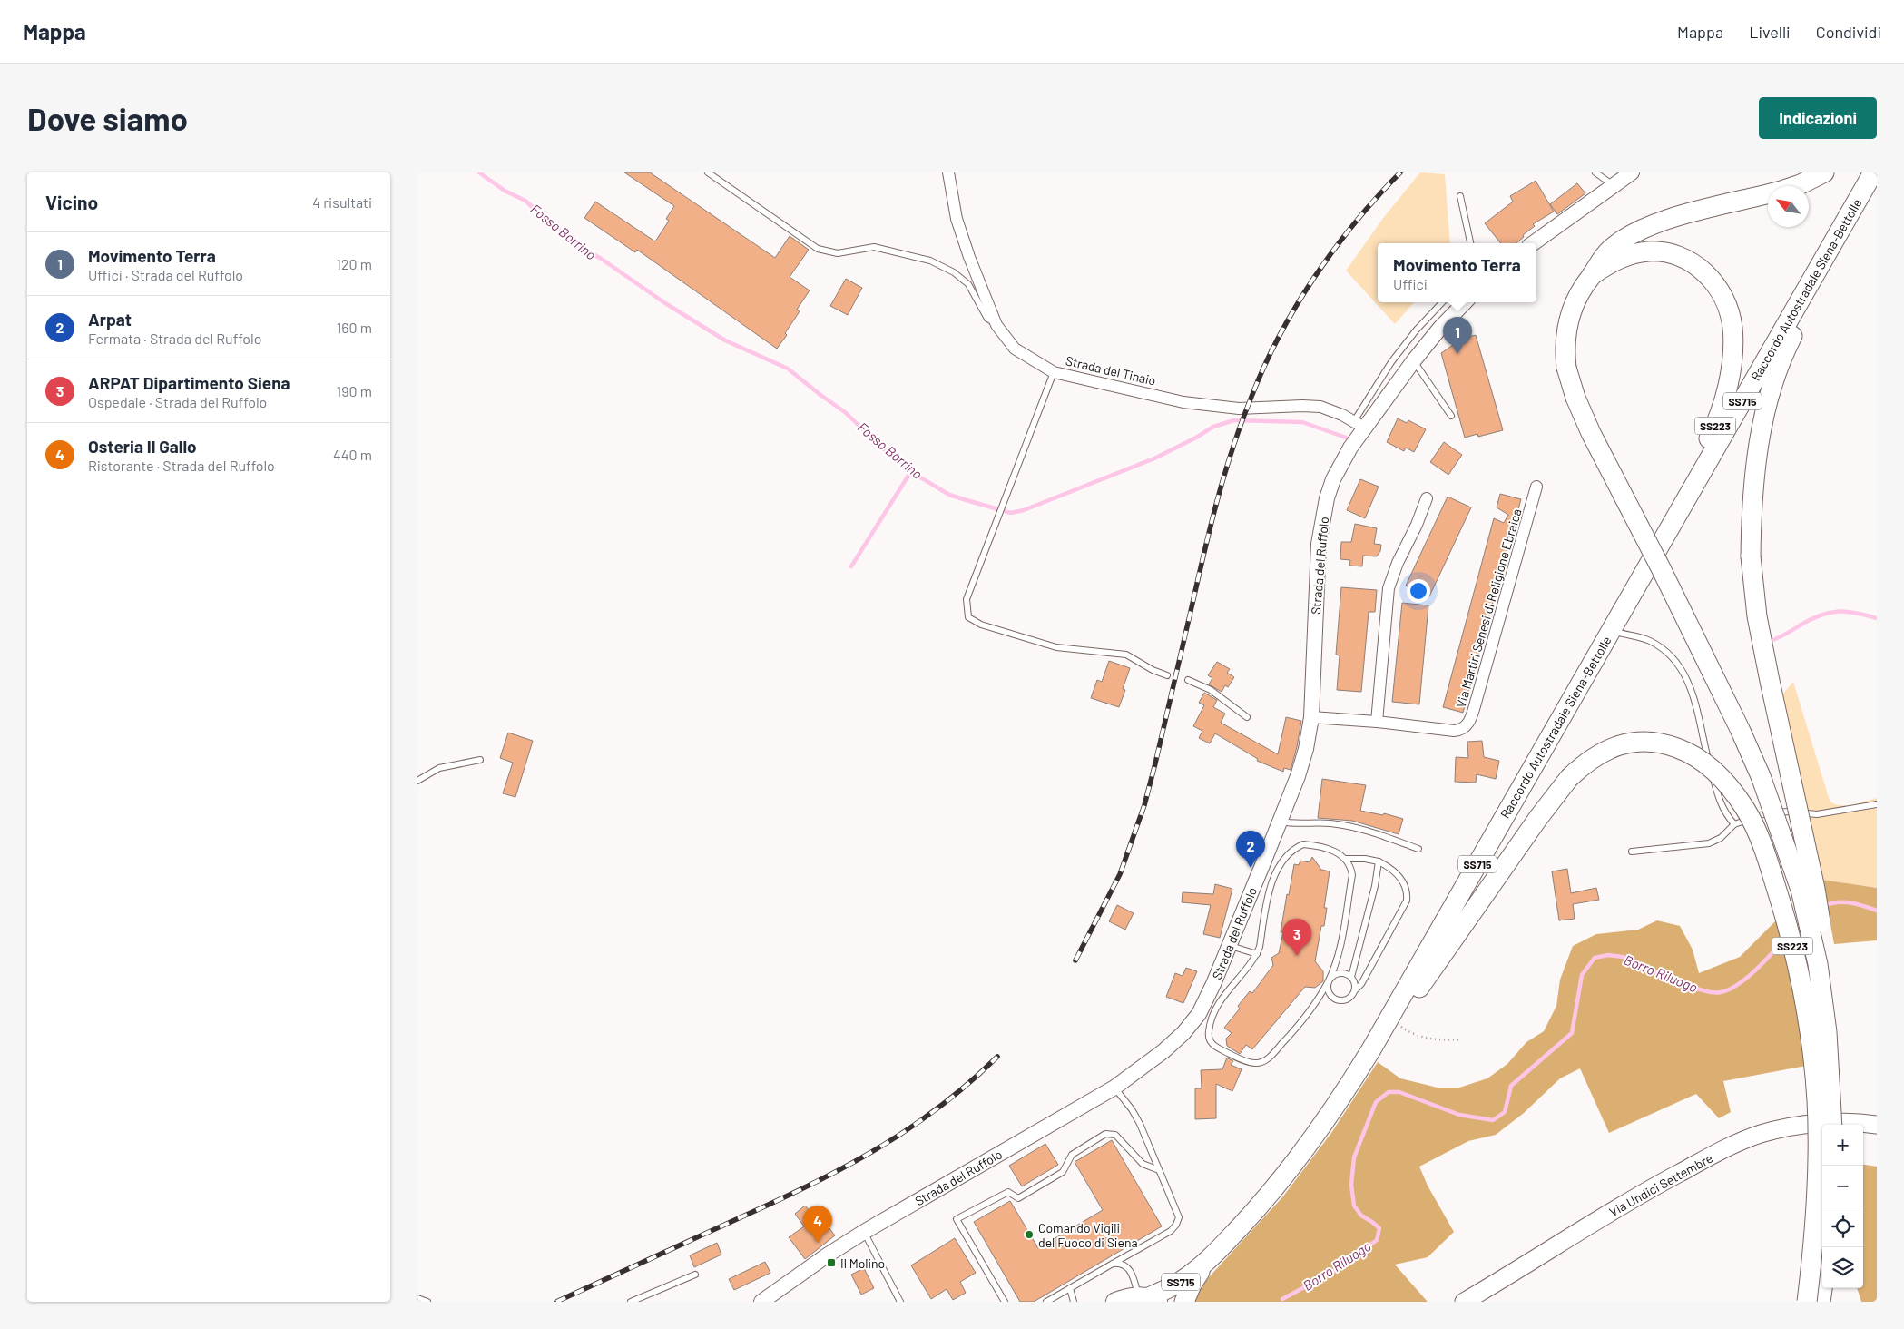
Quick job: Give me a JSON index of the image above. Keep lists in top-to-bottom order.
{
  "streets": {
    "highway": ["Raccordo Autostradale Siena-Bettolle", "SS715", "SS223"],
    "main road": ["Via Undici Settembre"],
    "street": ["Strada del Tinaio", "Strada del Ruffolo", "Via Martiri Senesi di Religione Ebraica"]
  },
  "crossings": [
    ["Raccordo Autostradale Siena-Bettolle", "SS223"],
    ["Strada del Tinaio", "Strada del Ruffolo"],
    ["Strada del Ruffolo", "Via Martiri Senesi di Religione Ebraica"]
  ],
  "water": ["Fosso Borrino", "Borro Riluogo"],
  "places": {
    "other": ["Comando Vigili del Fuoco di Siena"],
    "transit": ["Il Molino"]
  },
  "north": "top left",
  "page": {
    "header": "Mappa",
    "nav": ["Mappa", "Livelli", "Condividi"],
    "buttons": "Indicazioni",
    "title": "Dove siamo",
    "heading": ["Vicino", "4 risultati"],
    "list": [
      {
        "mark": "1",
        "name": "Movimento Terra",
        "note": "Uffici · Strada del Ruffolo",
        "value": "120 m"
      },
      {
        "mark": "2",
        "name": "Arpat",
        "note": "Fermata · Strada del Ruffolo",
        "value": "160 m"
      },
      {
        "mark": "3",
        "name": "ARPAT Dipartimento Siena",
        "note": "Ospedale · Strada del Ruffolo",
        "value": "190 m"
      },
      {
        "mark": "4",
        "name": "Osteria Il Gallo",
        "note": "Ristorante · Strada del Ruffolo",
        "value": "440 m"
      }
    ],
    "popup": ["Movimento Terra", "Uffici"],
    "pins": [
      "1",
      "2",
      "3",
      "4"
    ],
    "map_buttons": ["+", "−"]
  }
}
